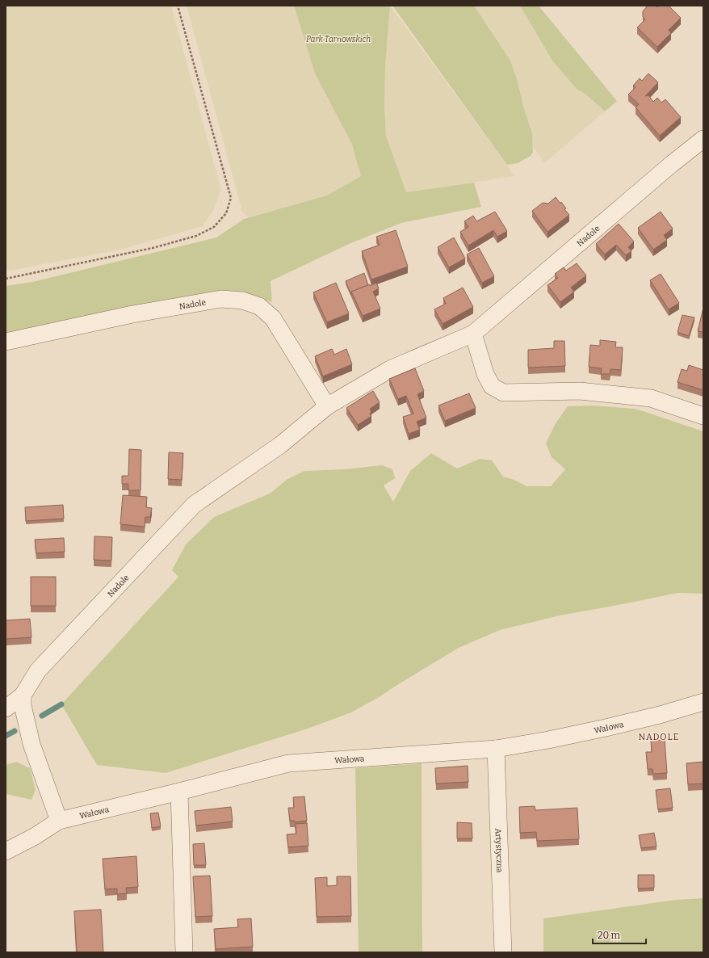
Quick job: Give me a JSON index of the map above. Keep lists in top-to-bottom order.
{
  "streets": {
    "street": ["Nadole", "Wałowa", "Artystyczna"]
  },
  "crossings": [
    ["Wałowa", "Artystyczna"]
  ],
  "districts": ["NADOLE"],
  "parks": ["Park Tarnowskich"],
  "scale_bar": "20 m"
}
